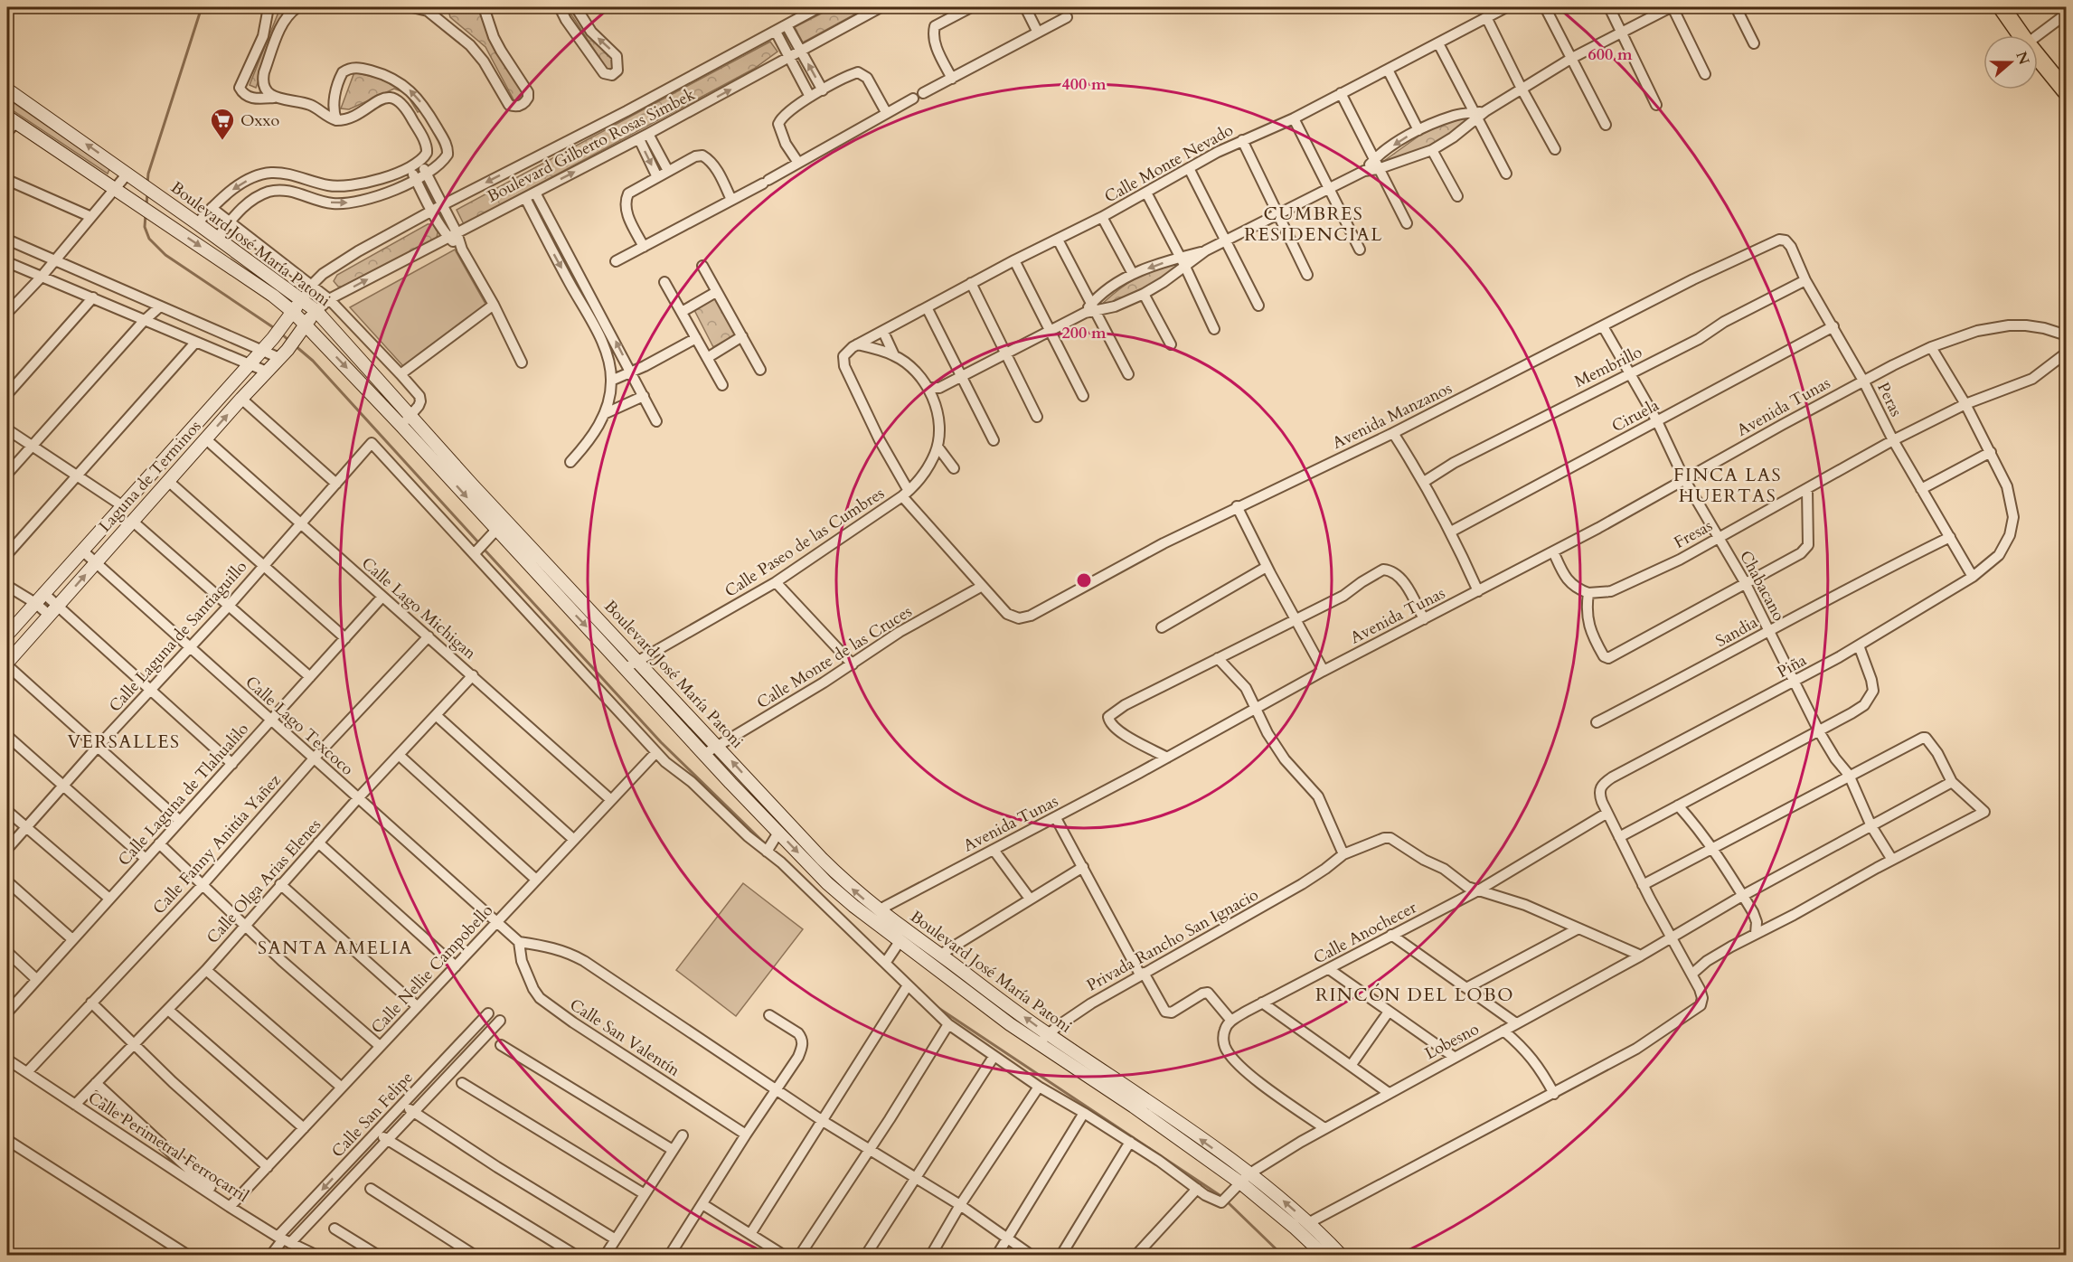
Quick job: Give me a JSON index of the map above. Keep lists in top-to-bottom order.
{
  "streets": {
    "main road": ["Boulevard José María Patoni", "Laguna de Terminos"],
    "street": [
      "Boulevard Gilberto Rosas Simbek",
      "Calle Monte Nevado",
      "Membrillo",
      "Peras",
      "Avenida Tunas",
      "Avenida Manzanos",
      "Ciruela",
      "Fresas",
      "Calle Paseo de las Cumbres",
      "Chabacano",
      "Calle Lago Michigan",
      "Sandia",
      "Calle Laguna de Santiaguillo",
      "Calle Monte de las Cruces",
      "Piña",
      "Calle Lago Texcoco",
      "Calle Laguna de Tlahualilo",
      "Calle Fanny Anitúa Yañez",
      "Calle Olga Arias Elenes",
      "Calle Anochecer",
      "Privada Rancho San Ignacio",
      "Calle Nellie Campobello",
      "Calle San Valentín",
      "Lobesno",
      "Calle San Felipe",
      "Calle Perimetral Ferrocarril"
    ]
  },
  "crossings": [
    ["Boulevard Gilberto Rosas Simbek", "Boulevard José María Patoni"],
    ["Boulevard Gilberto Rosas Simbek", "Laguna de Terminos"],
    ["Calle Monte Nevado", "Calle Paseo de las Cumbres"],
    ["Boulevard José María Patoni", "Avenida Tunas"],
    ["Boulevard José María Patoni", "Laguna de Terminos"],
    ["Boulevard José María Patoni", "Calle Paseo de las Cumbres"],
    ["Boulevard José María Patoni", "Calle Monte de las Cruces"],
    ["Boulevard José María Patoni", "Privada Rancho San Ignacio"],
    ["Boulevard José María Patoni", "Lobesno"],
    ["Membrillo", "Peras"],
    ["Membrillo", "Chabacano"],
    ["Peras", "Avenida Tunas"],
    ["Peras", "Avenida Manzanos"],
    ["Peras", "Ciruela"],
    ["Peras", "Fresas"],
    ["Peras", "Sandia"],
    ["Peras", "Piña"],
    ["Avenida Tunas", "Chabacano"],
    ["Avenida Tunas", "Piña"],
    ["Avenida Manzanos", "Chabacano"],
    ["Avenida Manzanos", "Calle Monte de las Cruces"],
    ["Ciruela", "Chabacano"],
    ["Laguna de Terminos", "Calle Lago Michigan"],
    ["Laguna de Terminos", "Calle Lago Texcoco"],
    ["Fresas", "Chabacano"],
    ["Fresas", "Piña"],
    ["Chabacano", "Sandia"],
    ["Chabacano", "Piña"],
    ["Chabacano", "Lobesno"],
    ["Calle Lago Michigan", "Calle Laguna de Santiaguillo"],
    ["Calle Lago Michigan", "Calle Laguna de Tlahualilo"],
    ["Calle Lago Michigan", "Calle Fanny Anitúa Yañez"],
    ["Calle Lago Michigan", "Calle Olga Arias Elenes"],
    ["Calle Lago Michigan", "Calle Nellie Campobello"],
    ["Calle Laguna de Santiaguillo", "Calle Lago Texcoco"],
    ["Piña", "Calle Anochecer"],
    ["Calle Lago Texcoco", "Calle Laguna de Tlahualilo"],
    ["Calle Lago Texcoco", "Calle Fanny Anitúa Yañez"],
    ["Calle Lago Texcoco", "Calle Olga Arias Elenes"],
    ["Calle Lago Texcoco", "Calle Nellie Campobello"],
    ["Calle Lago Texcoco", "Calle San Valentín"],
    ["Calle Fanny Anitúa Yañez", "Calle Perimetral Ferrocarril"],
    ["Calle Olga Arias Elenes", "Calle Perimetral Ferrocarril"],
    ["Calle Anochecer", "Privada Rancho San Ignacio"],
    ["Privada Rancho San Ignacio", "Lobesno"],
    ["Calle Nellie Campobello", "Calle Perimetral Ferrocarril"],
    ["Calle San Felipe", "Calle Perimetral Ferrocarril"]
  ],
  "districts": [
    "CUMBRES RESIDENCIAL",
    "FINCA LAS HUERTAS",
    "VERSALLES",
    "SANTA AMELIA",
    "RINCÓN DEL LOBO"
  ],
  "places": {
    "supermarket": ["Oxxo"]
  },
  "north": "right",
  "rings": ["600 m", "400 m", "200 m"]
}
